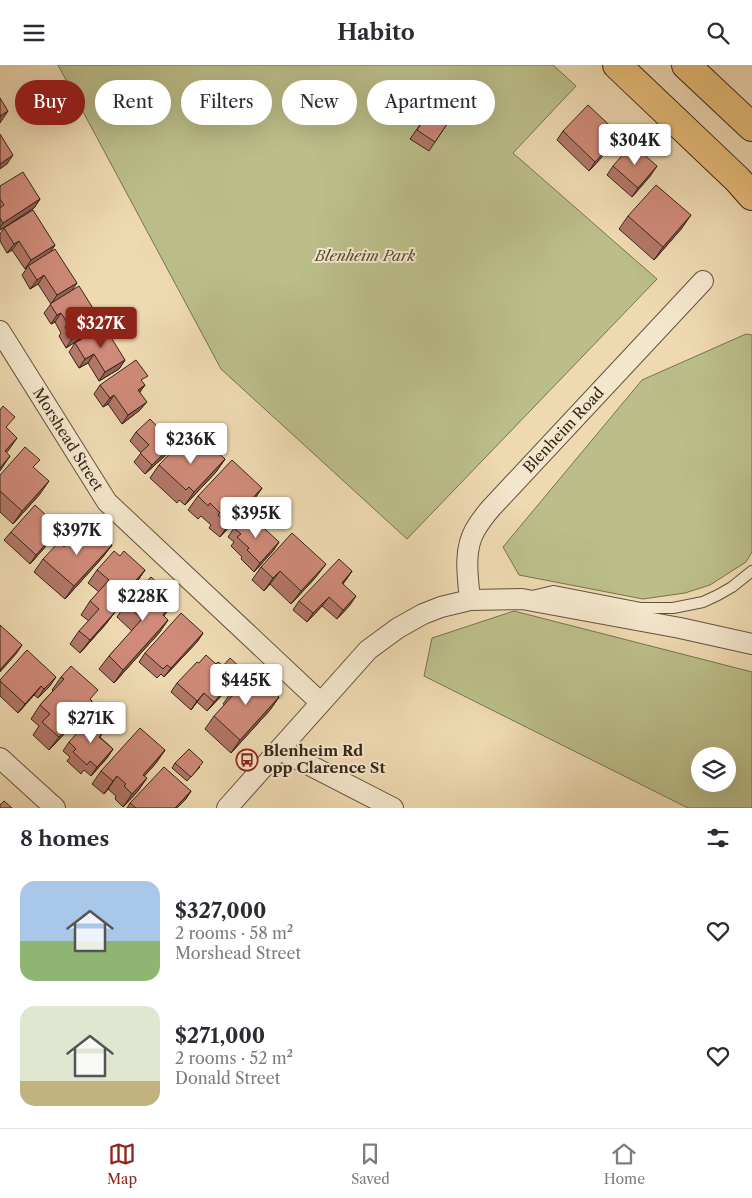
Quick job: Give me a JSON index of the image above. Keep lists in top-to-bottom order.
{
  "streets": {
    "street": ["Blenheim Road", "Morshead Street"]
  },
  "parks": ["Blenheim Park"],
  "places": {
    "bus stop": ["Blenheim Rd opp Clarence St"]
  },
  "page": {
    "header": "Habito",
    "chip": [
      "Buy",
      "Rent",
      "Filters",
      "New",
      "Apartment"
    ],
    "price": [
      "$304K",
      "$327K",
      "$236K",
      "$395K",
      "$397K",
      "$228K",
      "$445K",
      "$271K"
    ],
    "heading": "8 homes",
    "list": [
      {
        "name": "$327,000",
        "note": "2 rooms · 58 m² · Morshead Street"
      },
      {
        "name": "$271,000",
        "note": "2 rooms · 52 m² · Donald Street"
      }
    ],
    "tabs": ["Map", "Saved", "Home"]
  }
}
